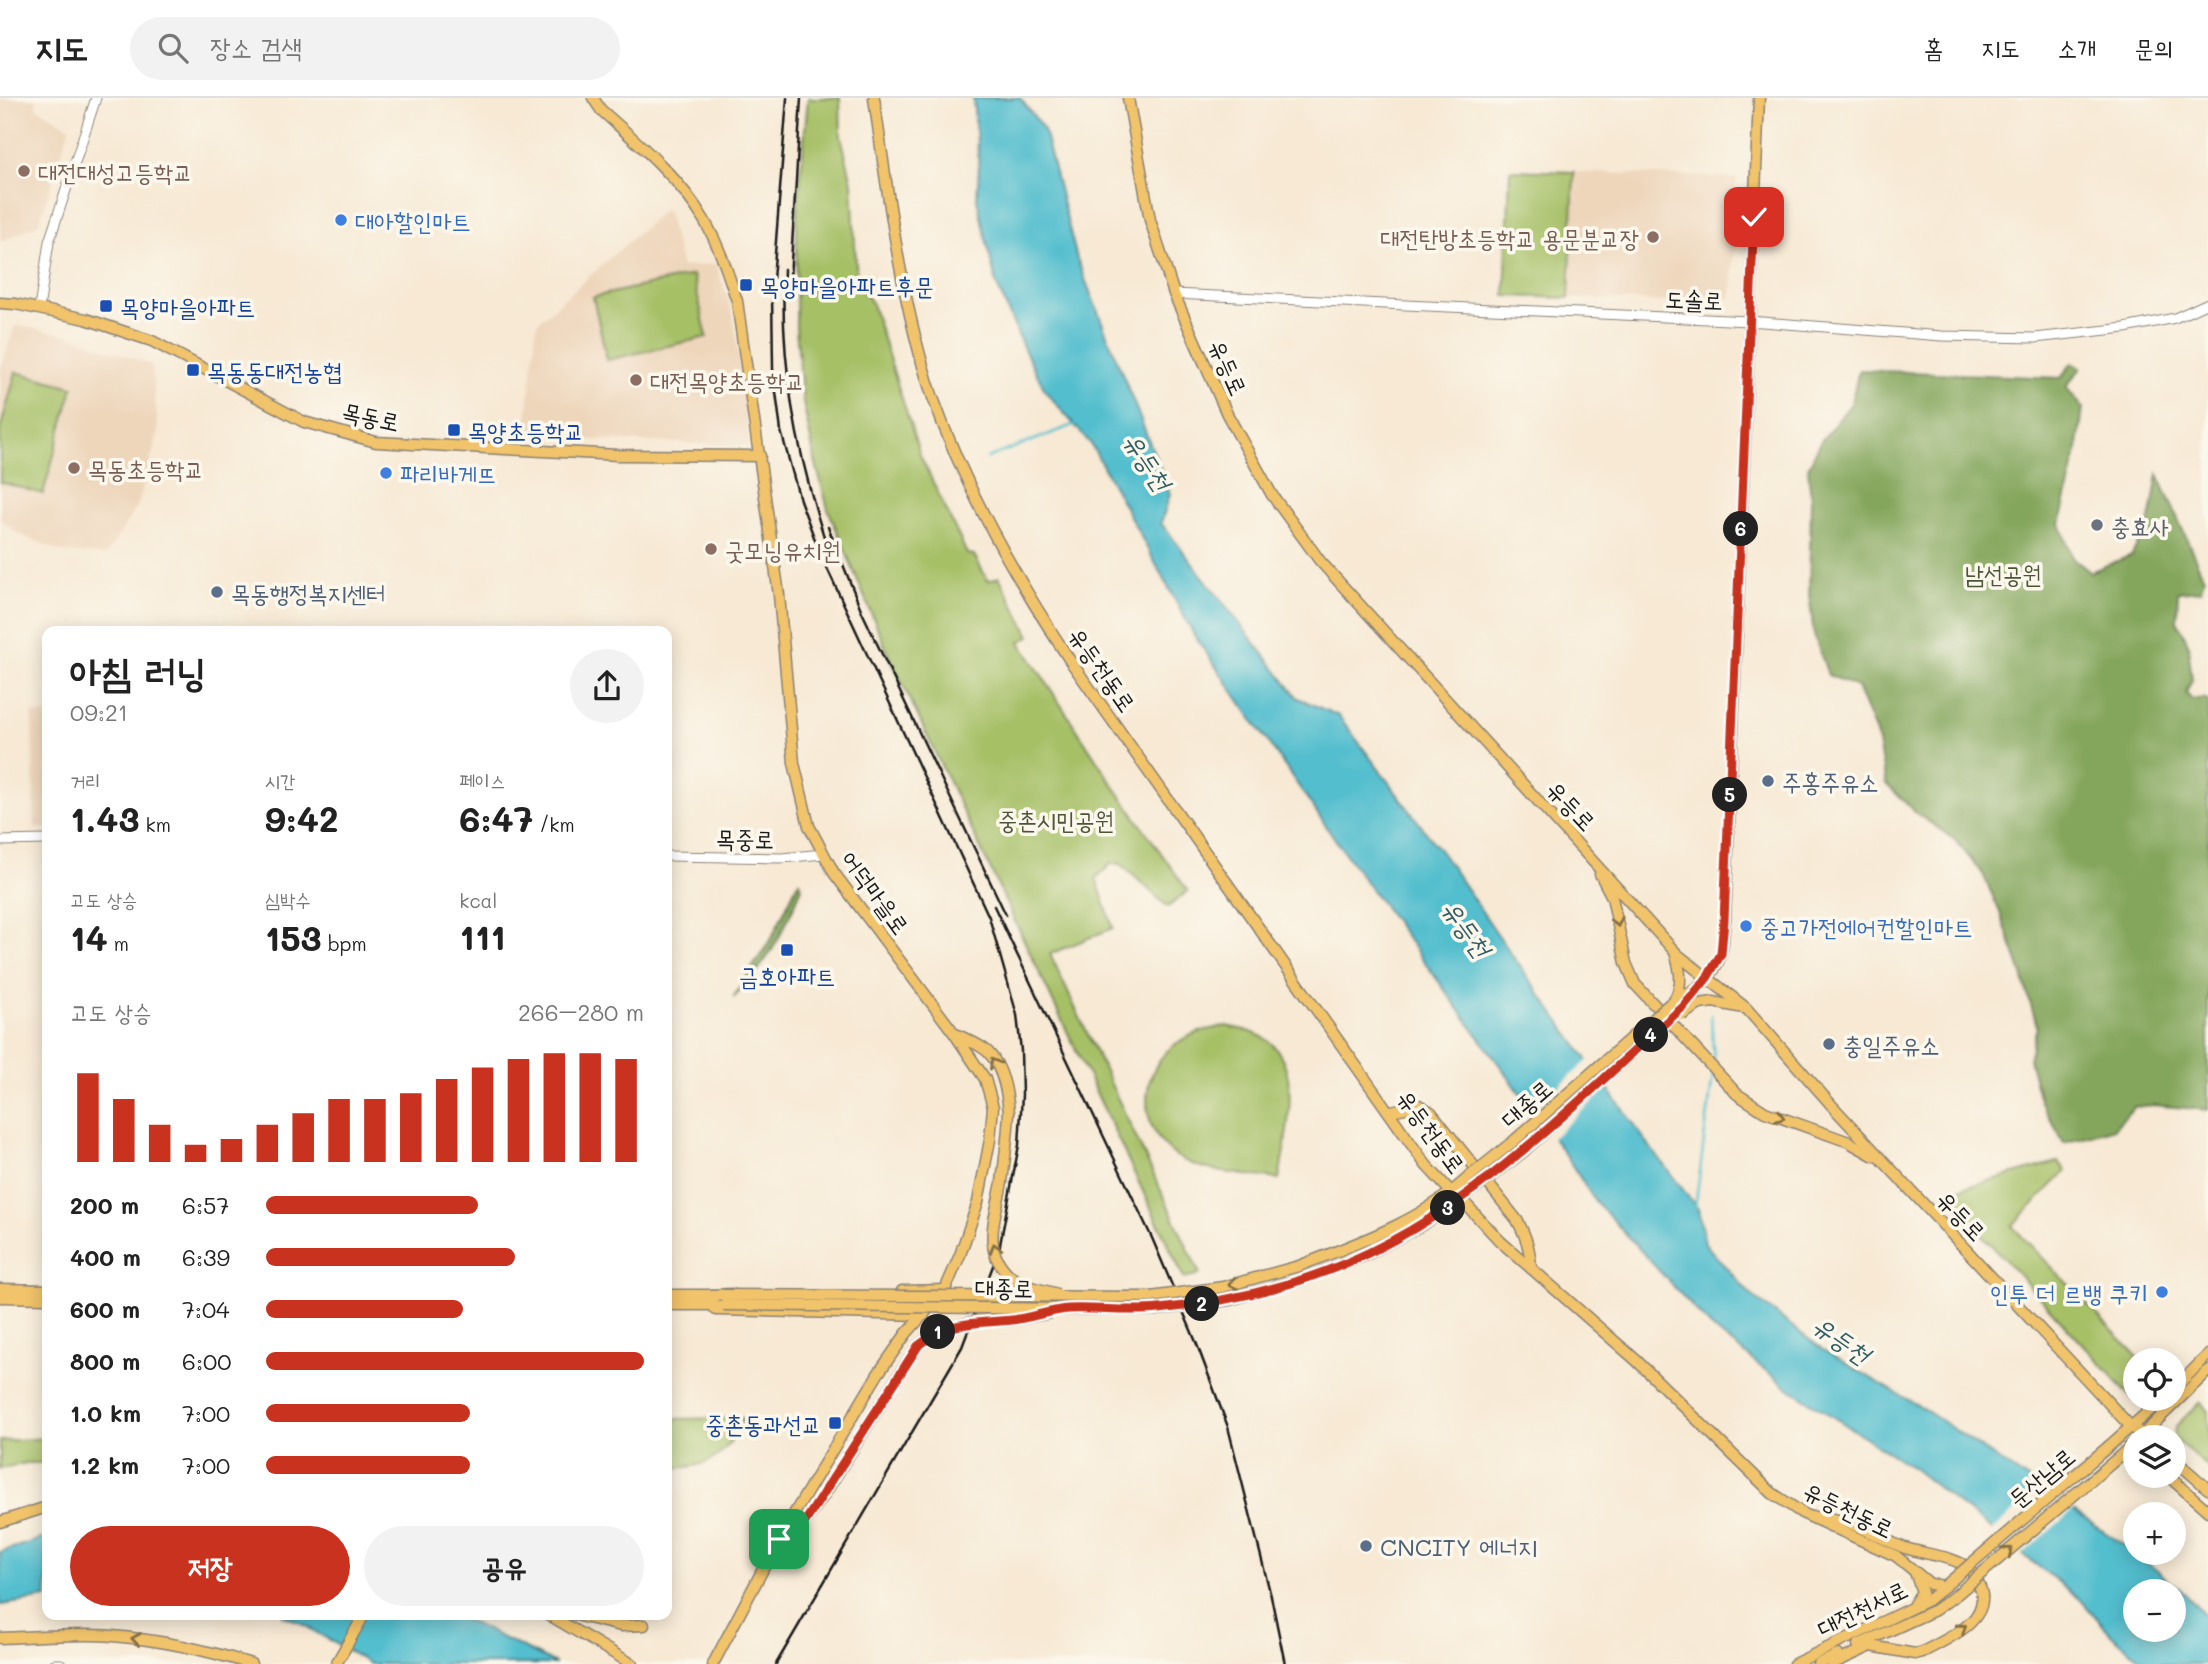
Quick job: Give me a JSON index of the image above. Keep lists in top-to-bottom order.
{
  "streets": {
    "main road": [
      "유등로",
      "목동로",
      "유등천동로",
      "어덕마을로",
      "대종로",
      "둔산남로",
      "대전천서로"
    ],
    "street": ["도솔로", "목중로"]
  },
  "crossings": [
    ["도솔로", "유등로"],
    ["도솔로", "대종로"],
    ["유등로", "대종로"],
    ["목동로", "어덕마을로"],
    ["유등천동로", "대종로"],
    ["유등천동로", "둔산남로"],
    ["유등천동로", "대전천서로"],
    ["목중로", "어덕마을로"],
    ["둔산남로", "대전천서로"]
  ],
  "water": ["유등천"],
  "parks": ["남선공원", "중촌시민공원"],
  "places": {
    "other": [
      "대전대성고등학교",
      "대아할인마트",
      "대전탄방초등학교 용문분교장",
      "대전목양초등학교",
      "목동초등학교",
      "파리바게뜨",
      "충효사",
      "굿모닝유치원",
      "목동행정복지센터",
      "주홍주유소",
      "중고가전에어컨할인마트",
      "충일주유소",
      "인투 더 르뱅 쿠키",
      "CNCITY 에너지"
    ],
    "transit": [
      "목양마을아파트후문",
      "목양마을아파트",
      "목동동대전농협",
      "목양초등학교",
      "금호아파트",
      "중촌동과선교"
    ]
  },
  "page": {
    "header": "지도",
    "search": "장소 검색",
    "nav": [
      "홈",
      "지도",
      "소개",
      "문의"
    ],
    "pins": [
      "6",
      "5",
      "4",
      "3",
      "2",
      "1"
    ],
    "heading": ["아침 러닝", "09:21"],
    "stats": [
      ["거리", "1.43 km"],
      ["시간", "9:42"],
      ["페이스", "6:47 /km"],
      ["고도 상승", "14 m"],
      ["심박수", "153 bpm"],
      ["kcal", "111"]
    ],
    "chart": ["고도 상승", "266–280 m"],
    "list": [
      {
        "name": "200 m",
        "note": "6:57"
      },
      {
        "name": "400 m",
        "note": "6:39"
      },
      {
        "name": "600 m",
        "note": "7:04"
      },
      {
        "name": "800 m",
        "note": "6:00"
      },
      {
        "name": "1.0 km",
        "note": "7:00"
      },
      {
        "name": "1.2 km",
        "note": "7:00"
      }
    ],
    "map_buttons": ["+", "−"],
    "buttons": ["저장", "공유"]
  }
}
